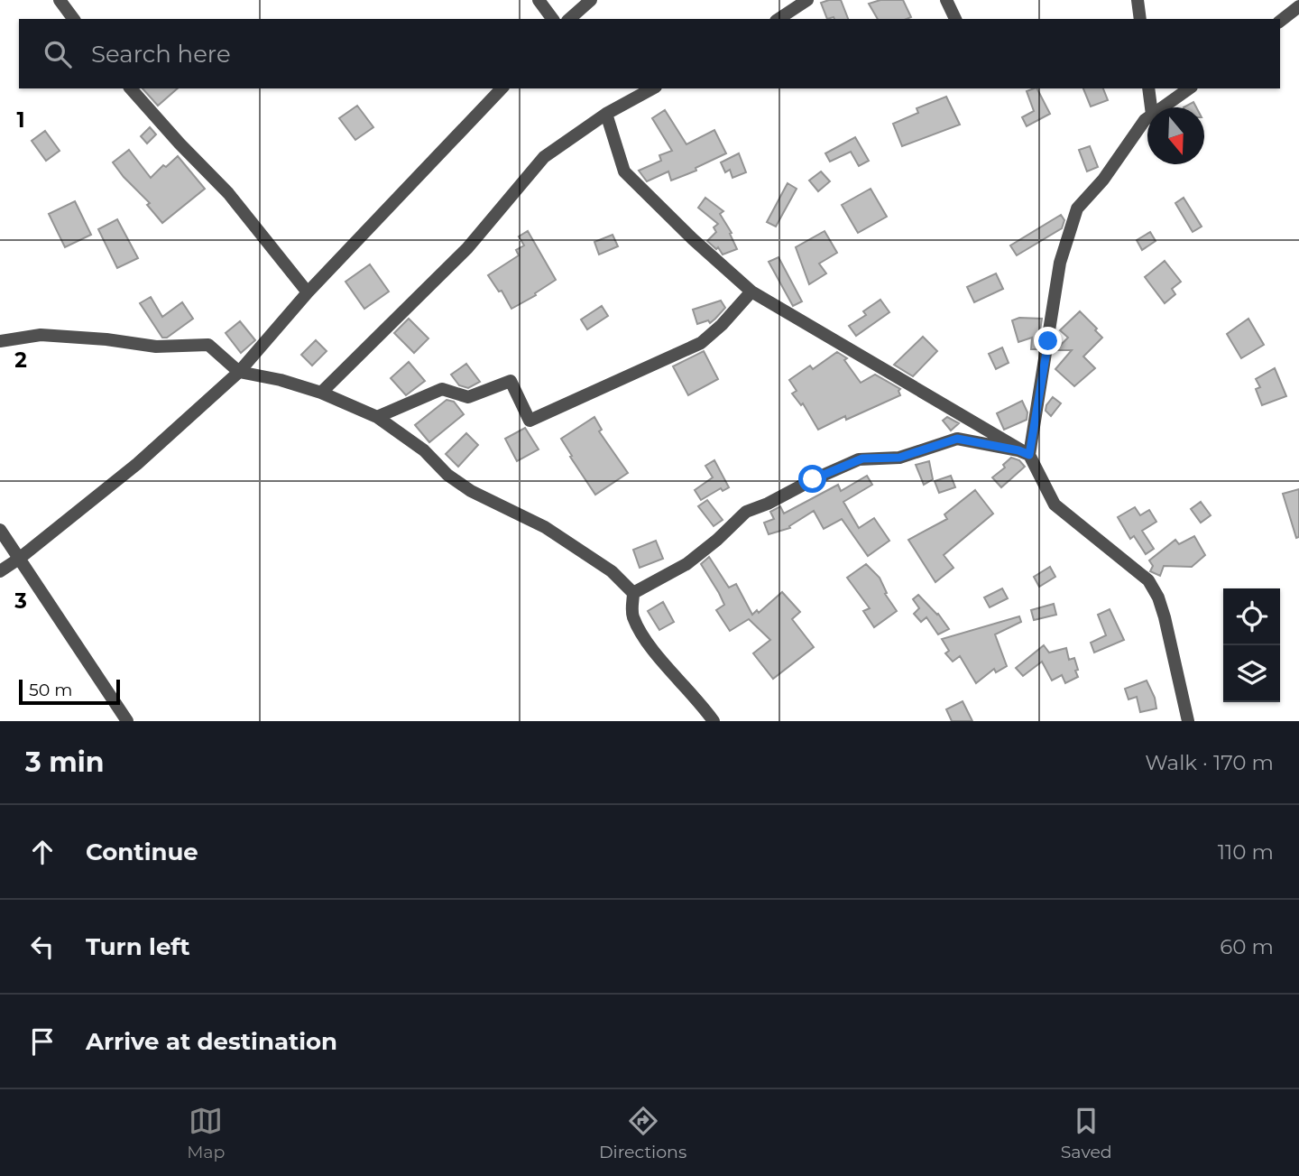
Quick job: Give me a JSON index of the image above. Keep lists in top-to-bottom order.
{
  "scale_bar": "50 m",
  "north": "bottom",
  "page": {
    "search": "Search here",
    "scale": "50 m",
    "heading": ["3 min", "Walk · 170 m"],
    "list": [
      ["Continue", "110 m"],
      ["Turn left", "60 m"],
      "Arrive at destination"
    ],
    "nav": ["Map", "Directions", "Saved"]
  },
  "grid": {
    "rows": ["1", "2", "3"]
  }
}
